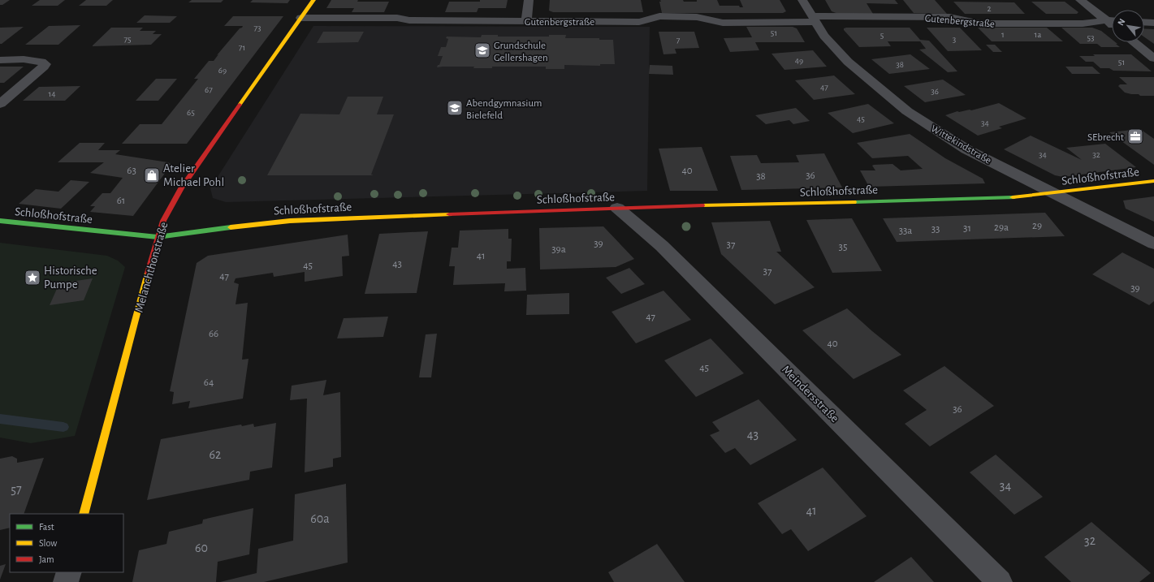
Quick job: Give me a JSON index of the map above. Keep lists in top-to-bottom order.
{
  "streets": {
    "street": [
      "Gutenbergstraße",
      "Wittekindstraße",
      "Schloßhofstraße",
      "Melanchthonstraße",
      "Meindersstraße"
    ]
  },
  "crossings": [
    ["Gutenbergstraße", "Wittekindstraße"],
    ["Gutenbergstraße", "Melanchthonstraße"],
    ["Wittekindstraße", "Schloßhofstraße"],
    ["Schloßhofstraße", "Melanchthonstraße"],
    ["Schloßhofstraße", "Meindersstraße"]
  ],
  "places": {
    "school or university": ["Grundschule Gellershagen", "Abendgymnasium Bielefeld"],
    "office": ["SEbrecht"],
    "shop": ["Atelier Michael Pohl"],
    "place": ["Historische Pumpe"]
  },
  "house_numbers": [
    "2",
    "73",
    "51",
    "1",
    "1a",
    "5",
    "53",
    "75",
    "3",
    "7",
    "71",
    "49",
    "51",
    "38",
    "69",
    "47",
    "67",
    "36",
    "14",
    "65",
    "45",
    "34",
    "34",
    "32",
    "63",
    "40",
    "36",
    "38",
    "61",
    "29",
    "29a",
    "31",
    "33",
    "33a",
    "39",
    "37",
    "35",
    "39a",
    "41",
    "43",
    "45",
    "37",
    "47",
    "39",
    "47",
    "66",
    "40",
    "45",
    "64",
    "36",
    "43",
    "62",
    "34",
    "57",
    "41",
    "60a",
    "32",
    "60"
  ],
  "legend": ["Fast", "Slow", "Jam"],
  "north": "top left"
}
